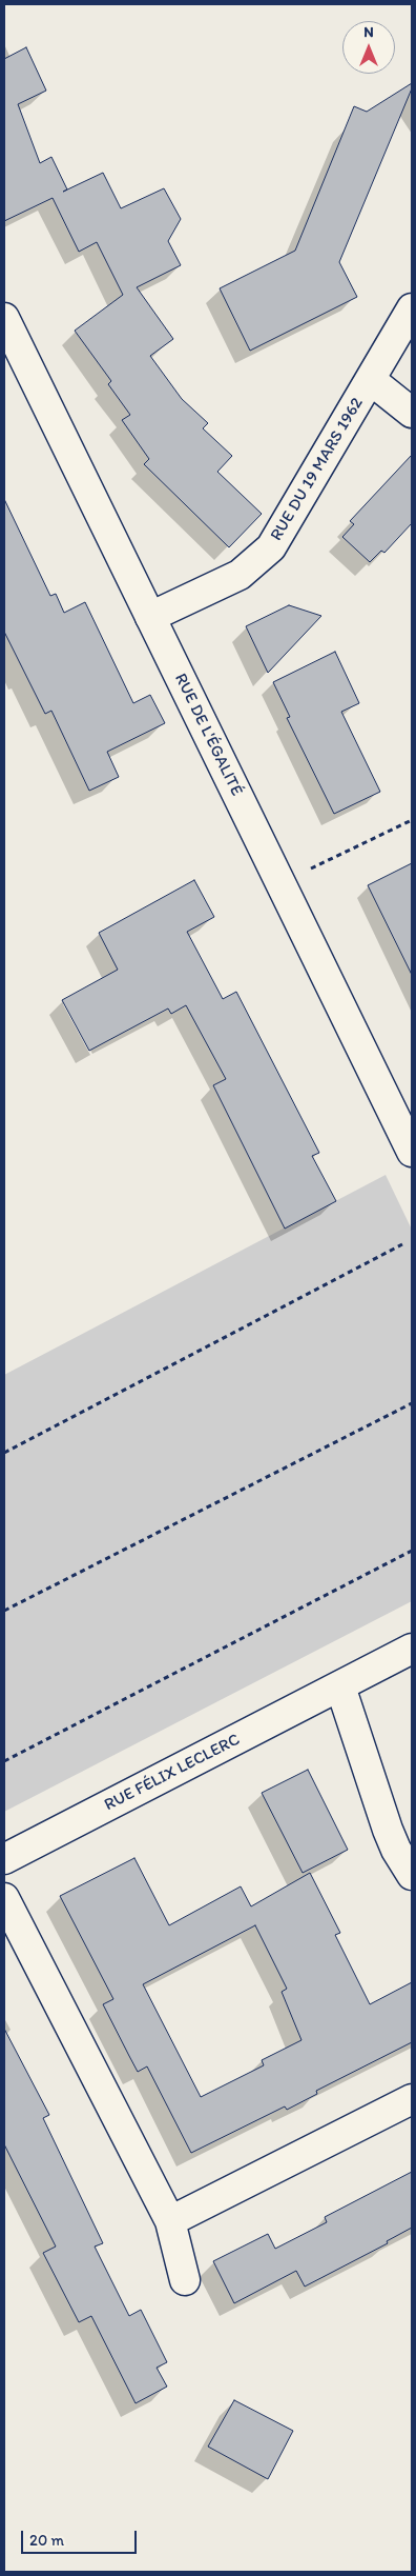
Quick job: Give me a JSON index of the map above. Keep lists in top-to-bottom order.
{
  "streets": {
    "street": ["RUE DU 19 MARS 1962", "RUE DE L'ÉGALITÉ", "RUE FÉLIX LECLERC"]
  },
  "crossings": [
    ["RUE DU 19 MARS 1962", "RUE DE L'ÉGALITÉ"]
  ],
  "scale_bar": "20 m",
  "north": "top"
}
